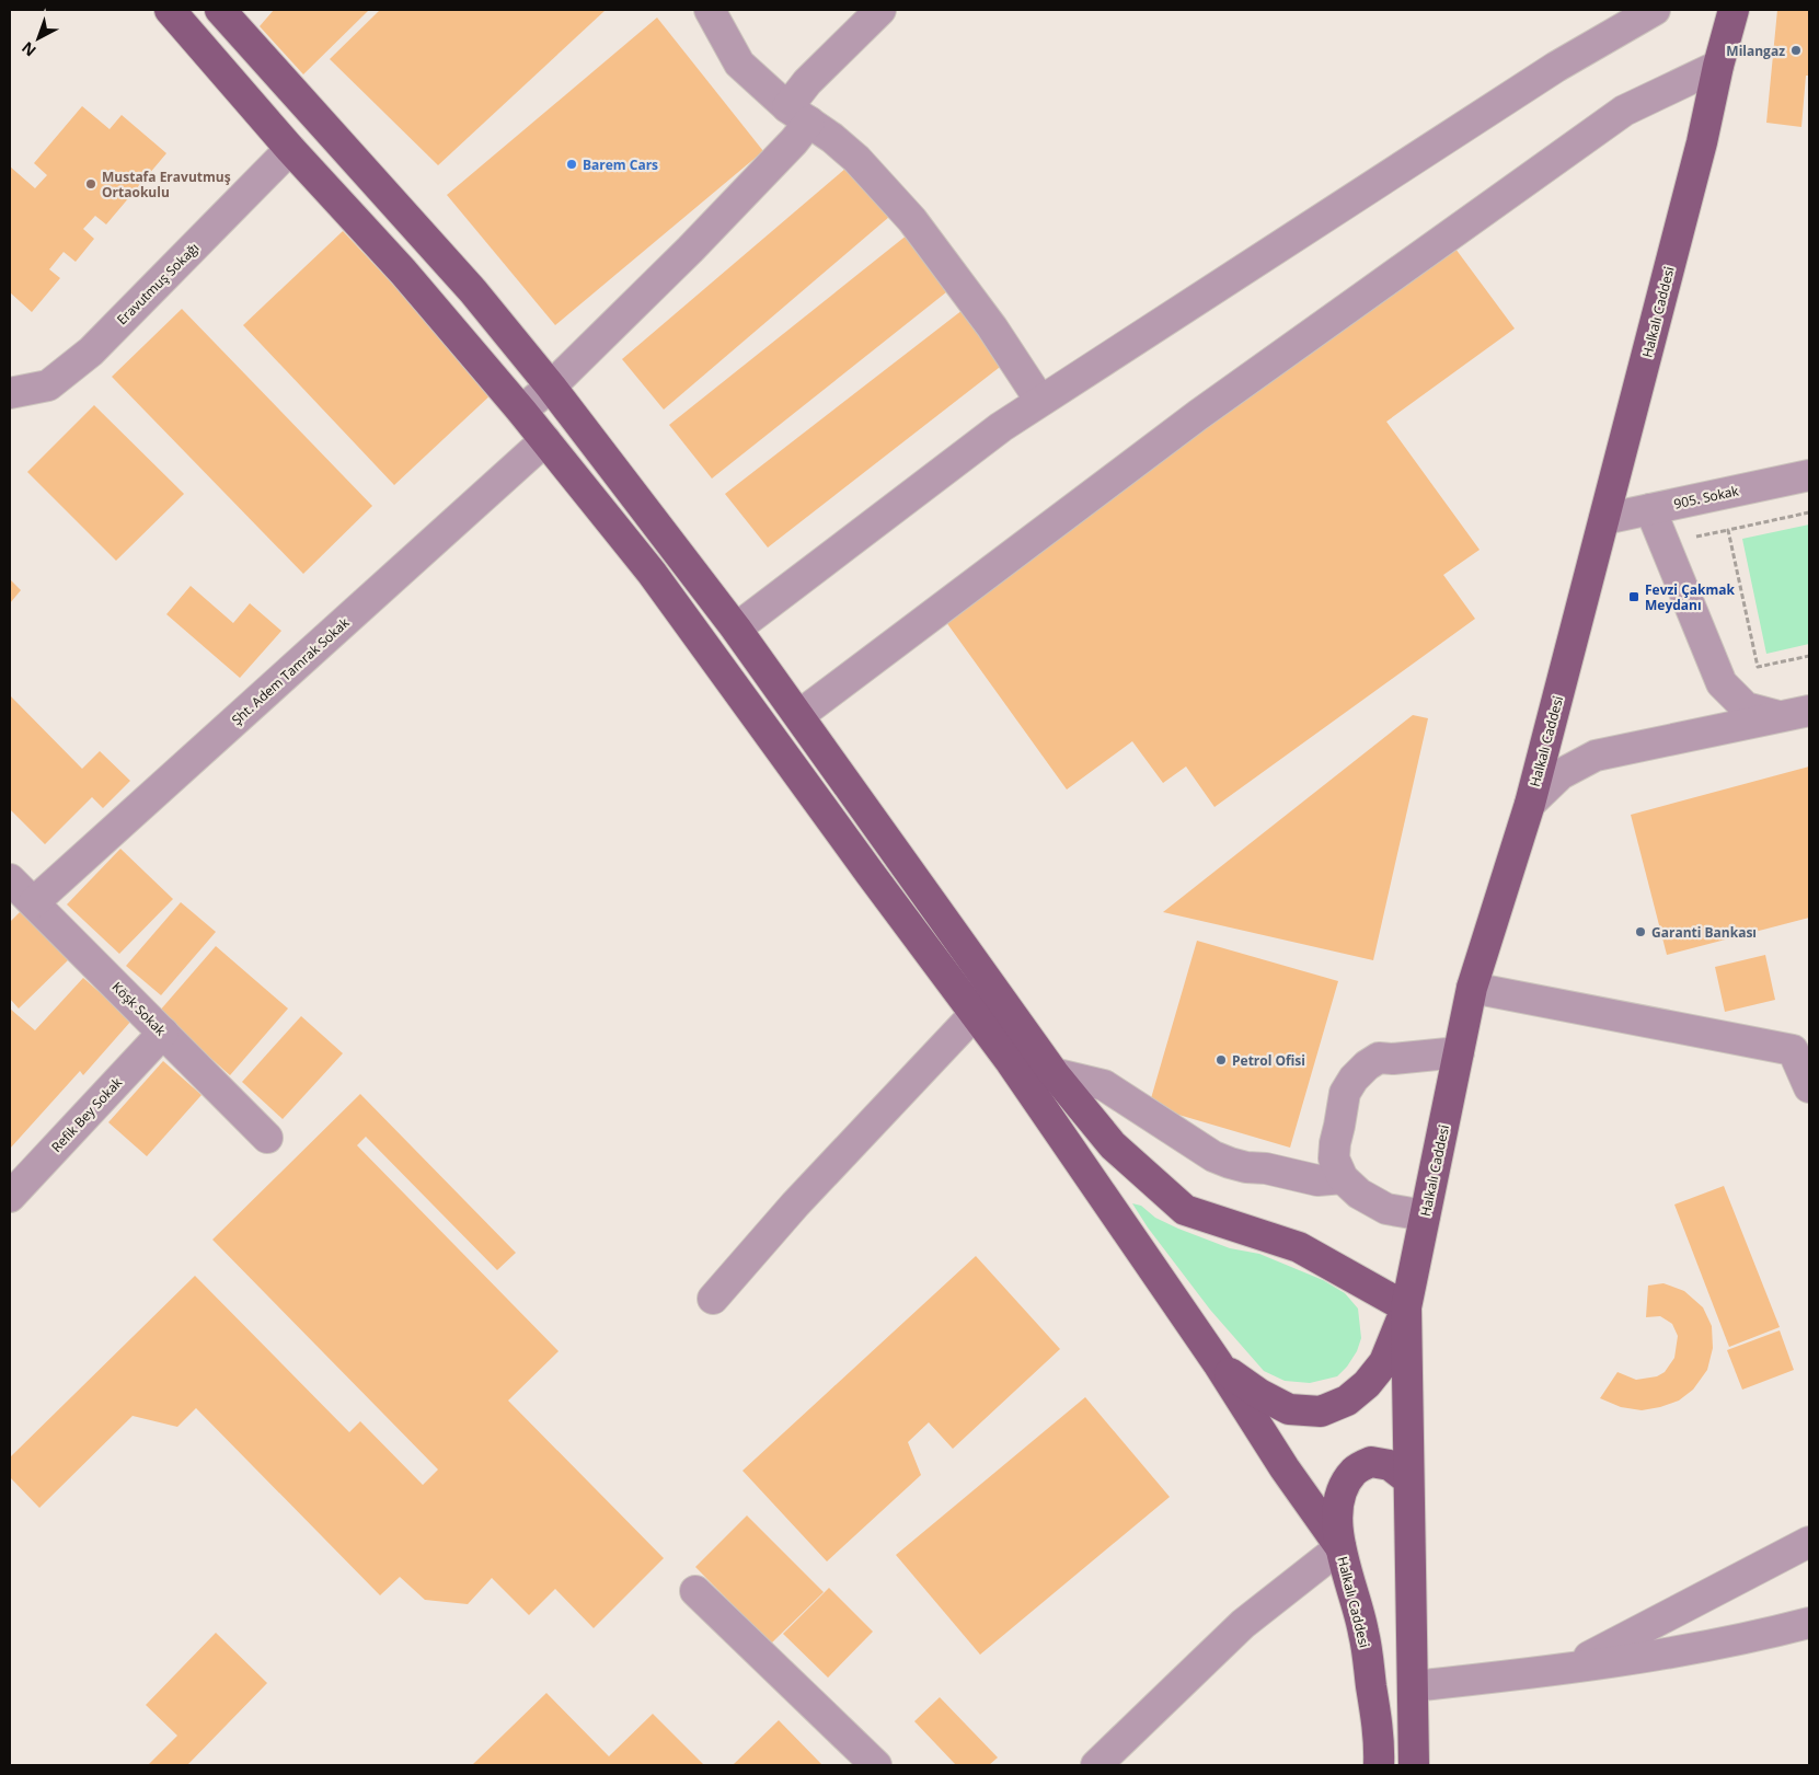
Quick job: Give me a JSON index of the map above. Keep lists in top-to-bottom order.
{
  "streets": {
    "main road": ["Halkalı Caddesi"],
    "street": [
      "Eravutmuş Sokağı",
      "905. Sokak",
      "Şht. Adem Tamrak Sokak",
      "Köşk Sokak",
      "Refik Bey Sokak"
    ]
  },
  "crossings": [
    ["Halkalı Caddesi", "905. Sokak"],
    ["Şht. Adem Tamrak Sokak", "Köşk Sokak"],
    ["Köşk Sokak", "Refik Bey Sokak"]
  ],
  "places": {
    "other": [
      "Milangaz",
      "Barem Cars",
      "Mustafa Eravutmuş Ortaokulu",
      "Garanti Bankası",
      "Petrol Ofisi"
    ],
    "transit": ["Fevzi Çakmak Meydanı"]
  },
  "north": "bottom left"
}
